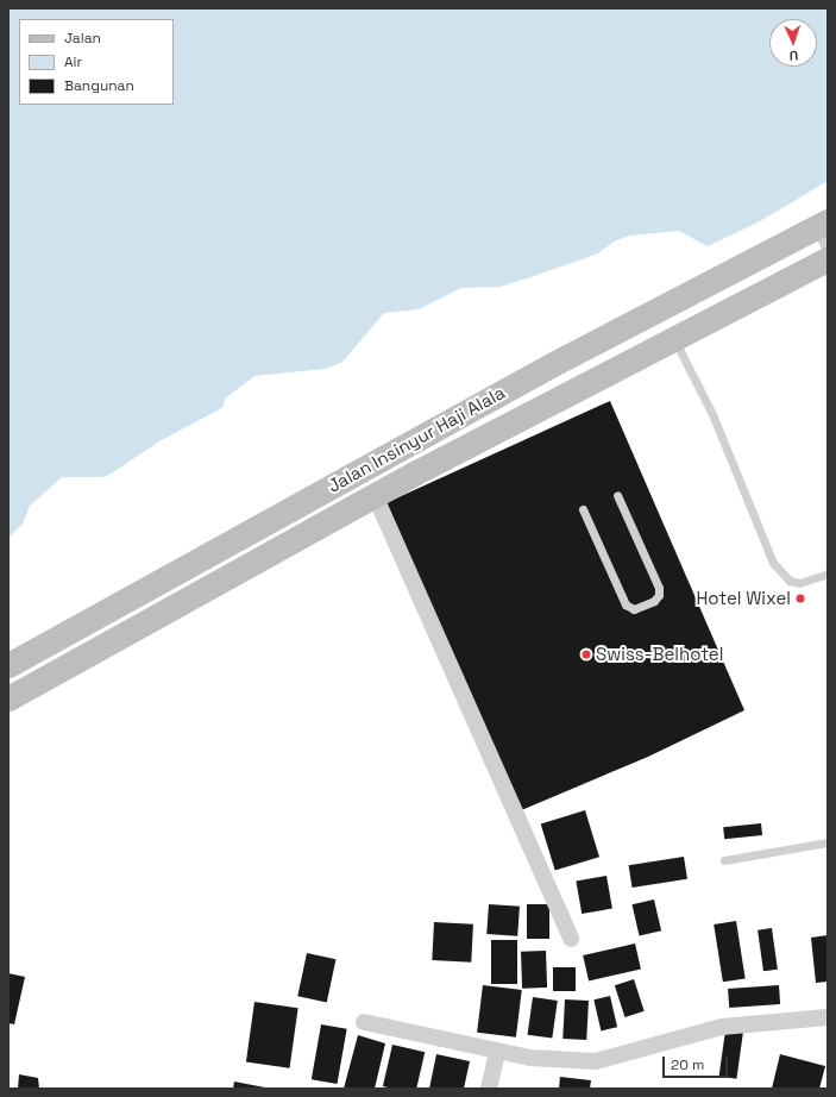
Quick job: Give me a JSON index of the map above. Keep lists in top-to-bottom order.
{
  "streets": {
    "main road": ["Jalan Insinyur Haji Alala"]
  },
  "places": ["Hotel Wixel", "Swiss-Belhotel"],
  "legend": ["Jalan", "Air", "Bangunan"],
  "scale_bar": "20 m",
  "north": "bottom"
}
